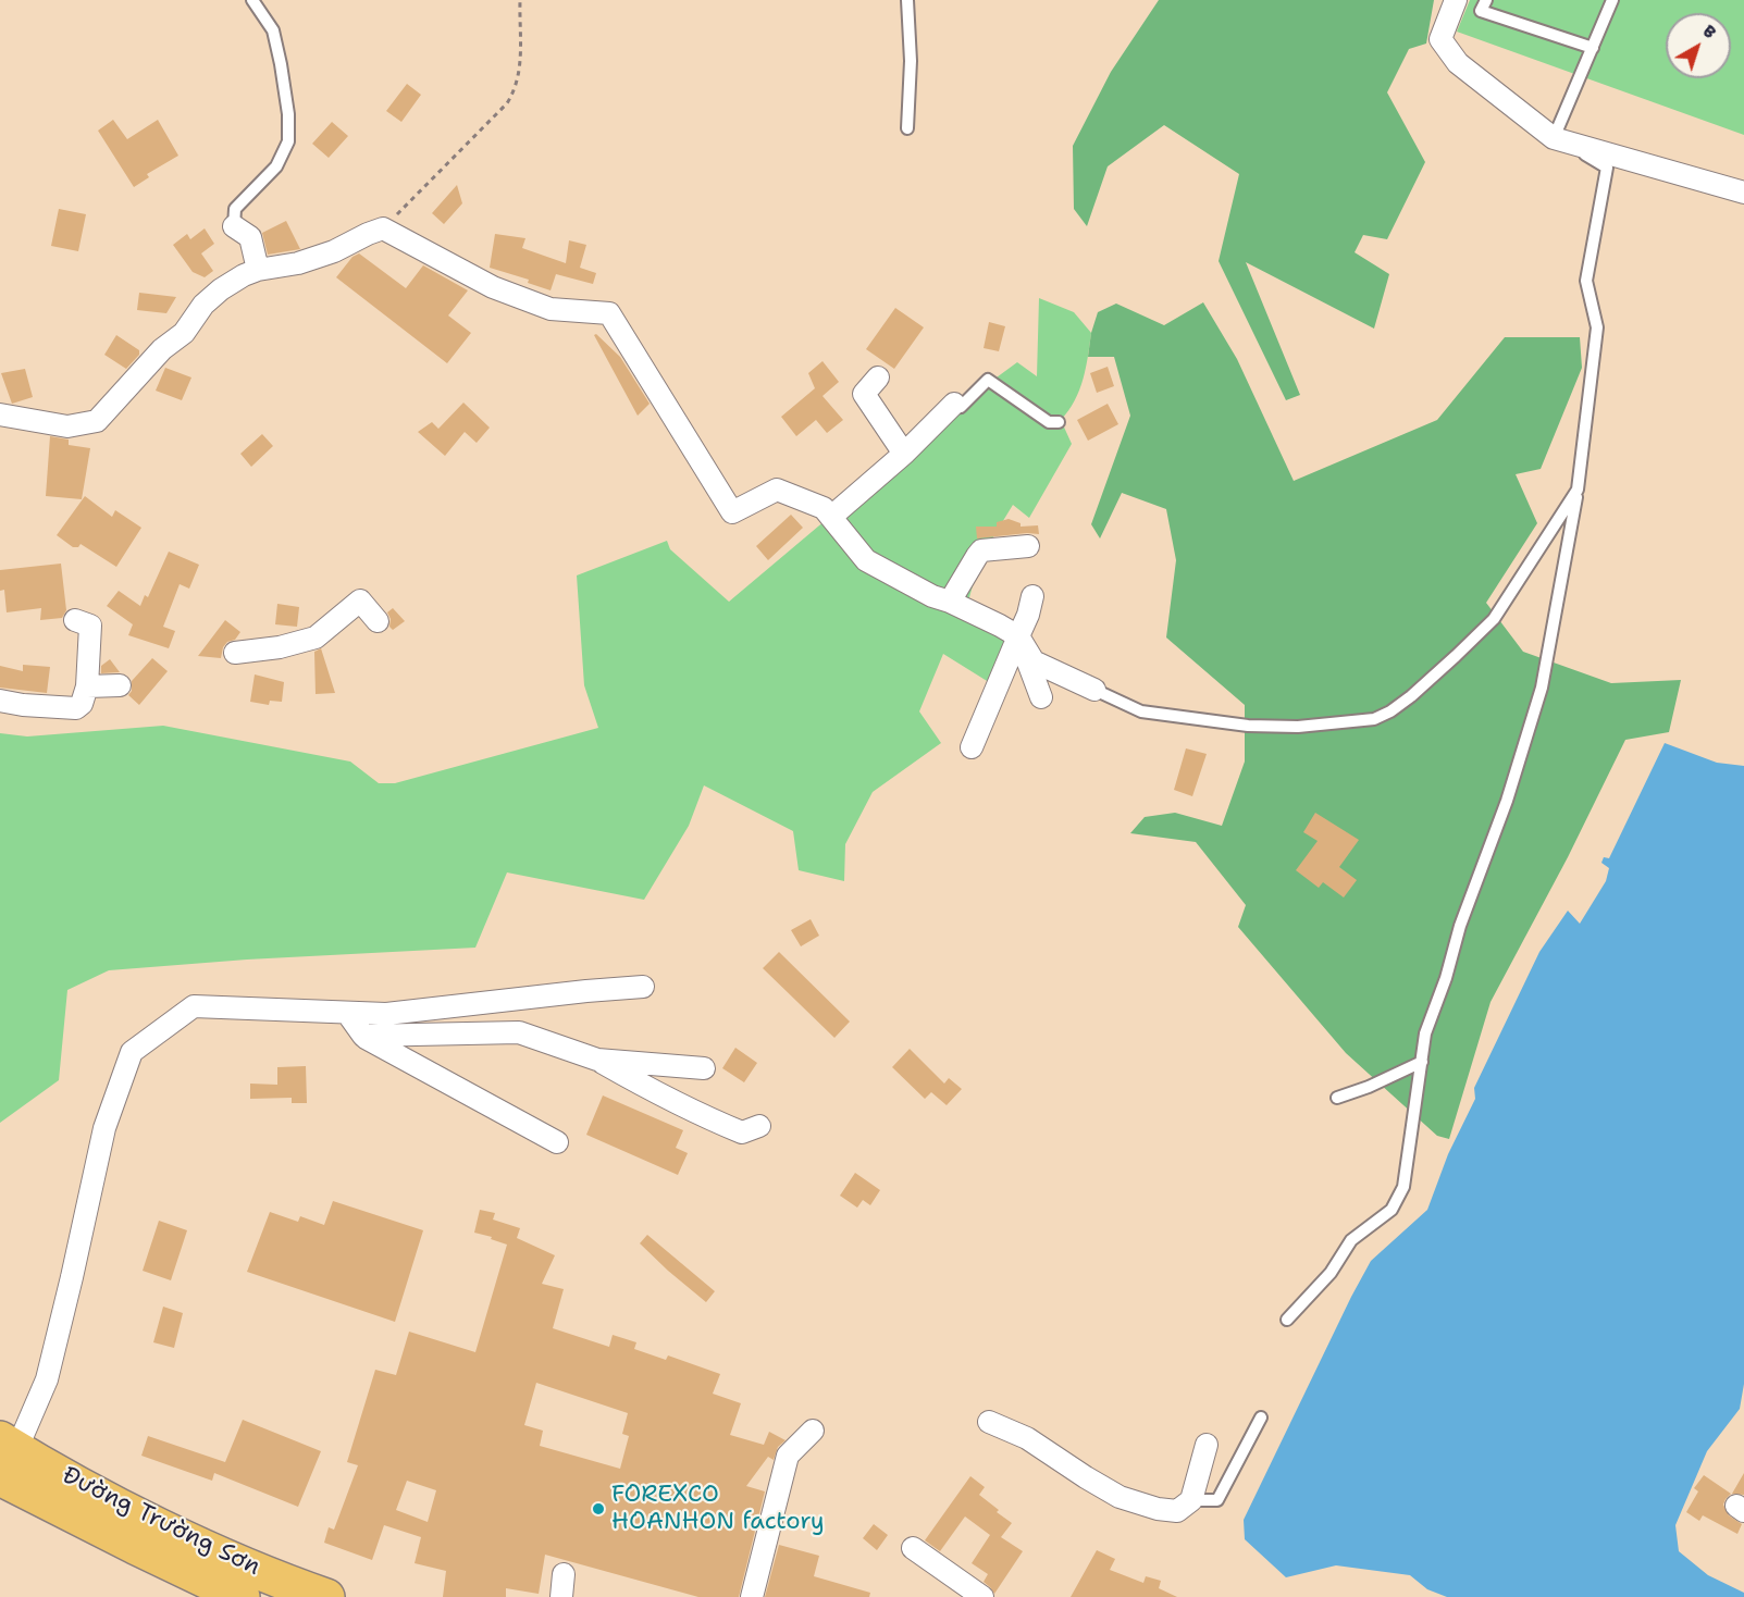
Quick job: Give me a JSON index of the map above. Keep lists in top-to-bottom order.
{
  "streets": {
    "highway": ["Đường Trường Sơn"]
  },
  "places": ["FOREXCO HOANHON factory"],
  "north": "top right"
}
